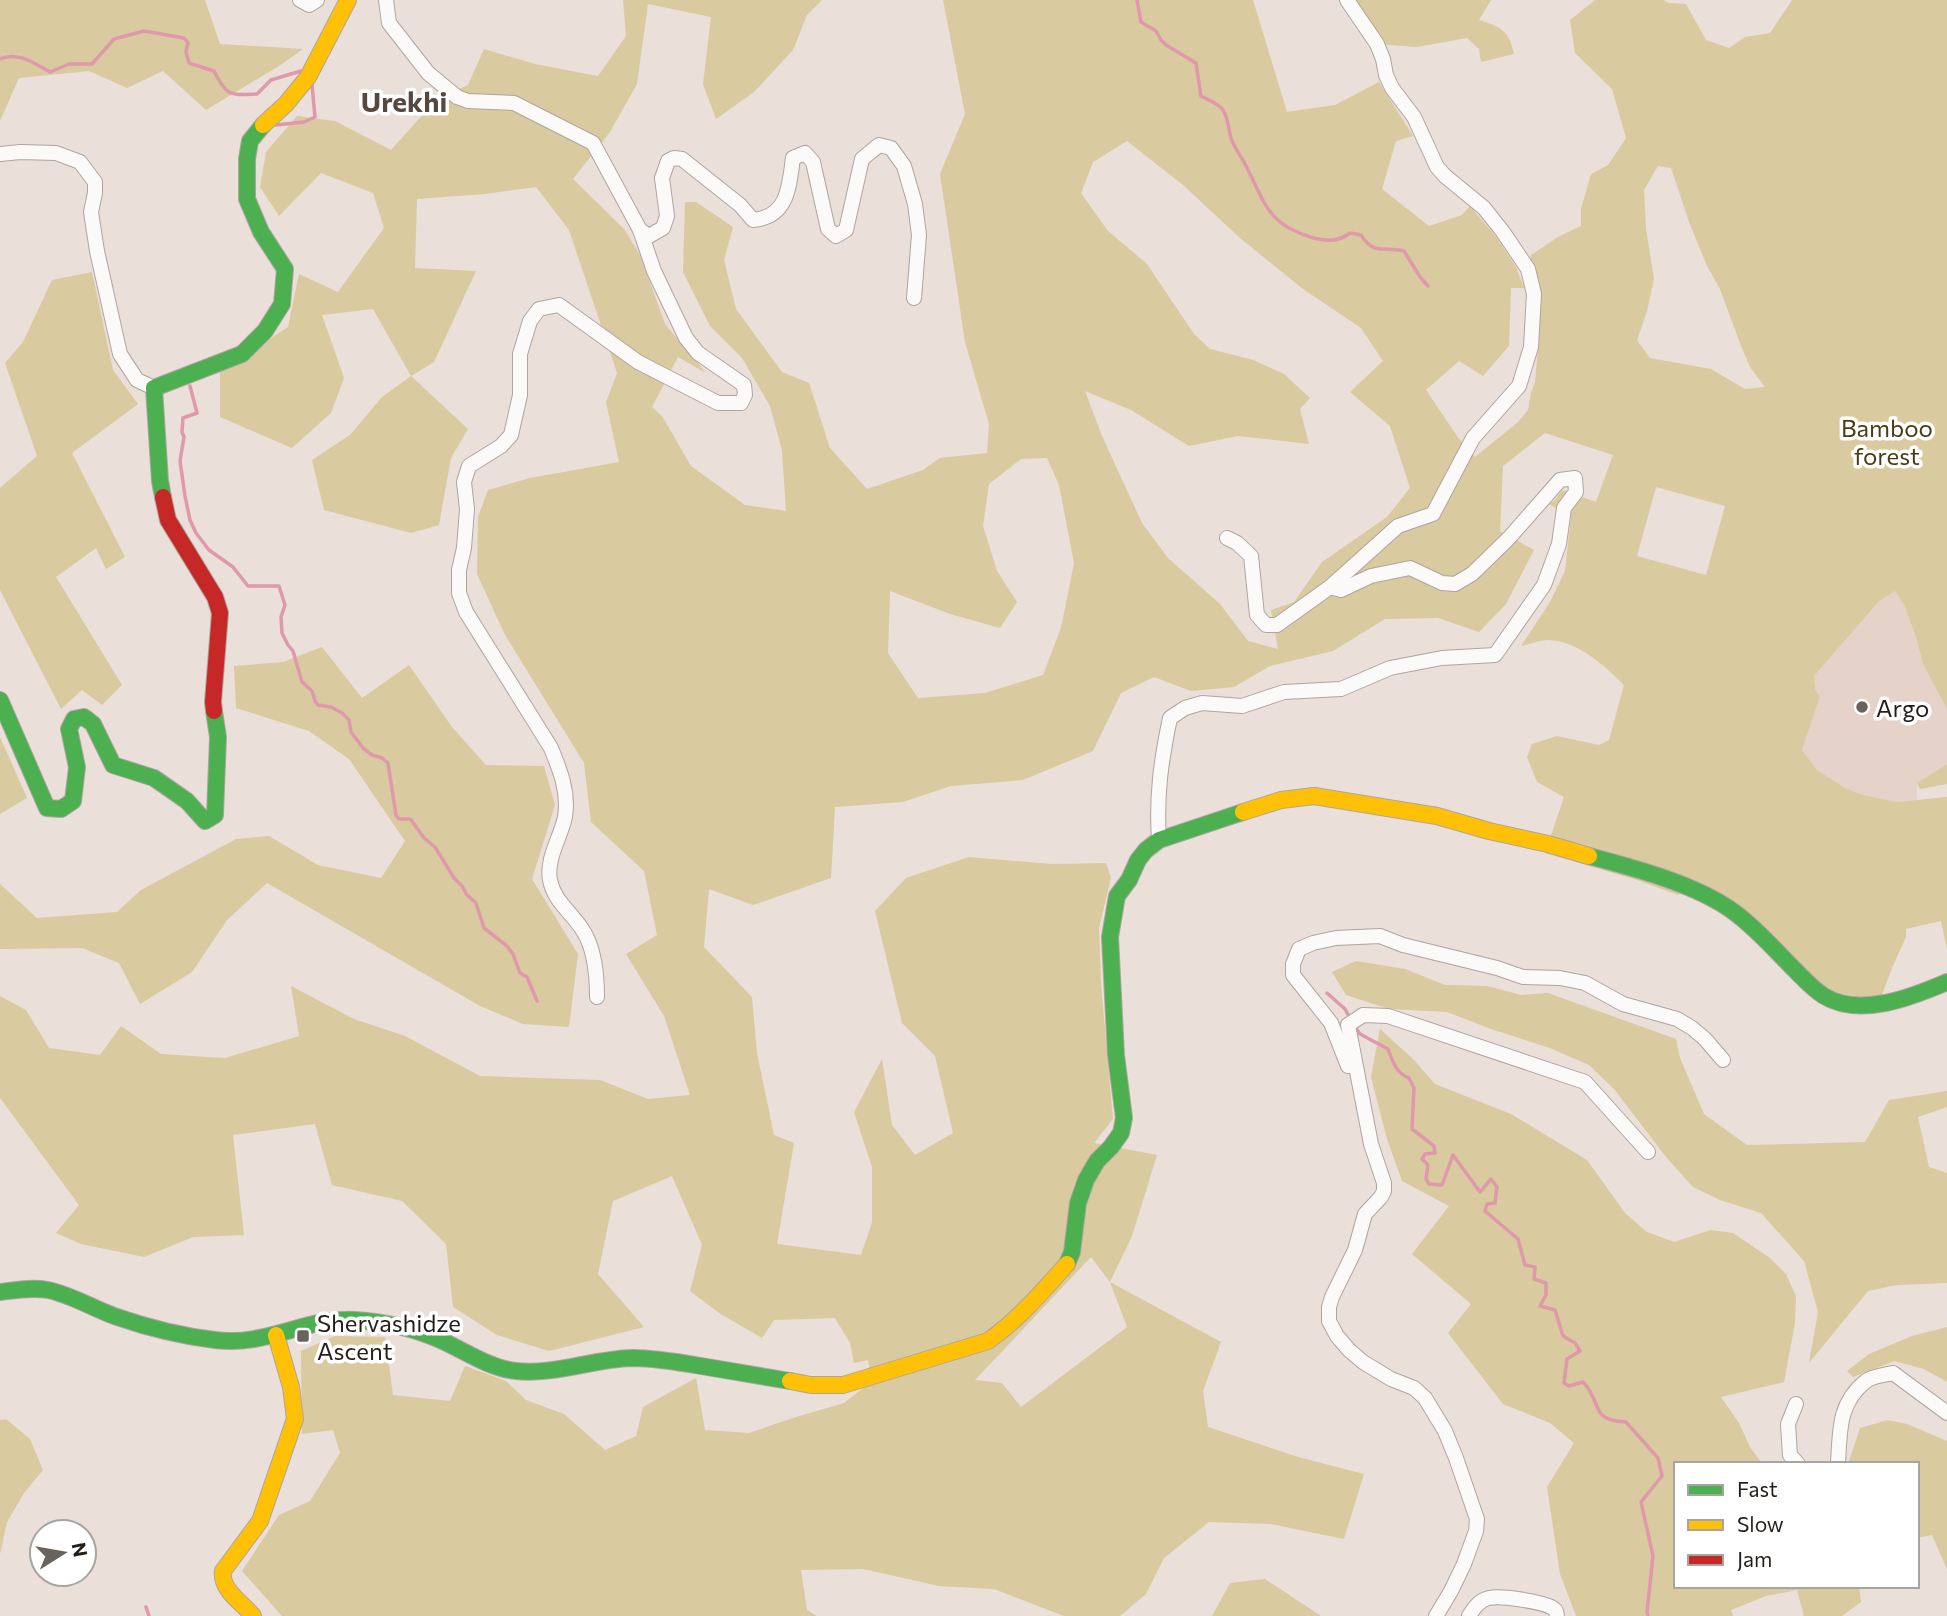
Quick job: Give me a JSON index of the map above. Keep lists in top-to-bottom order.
{
  "districts": ["Urekhi"],
  "parks": ["Bamboo forest"],
  "places": {
    "other": ["Argo"],
    "transit": ["Shervashidze Ascent"]
  },
  "legend": ["Fast", "Slow", "Jam"],
  "north": "right"
}
